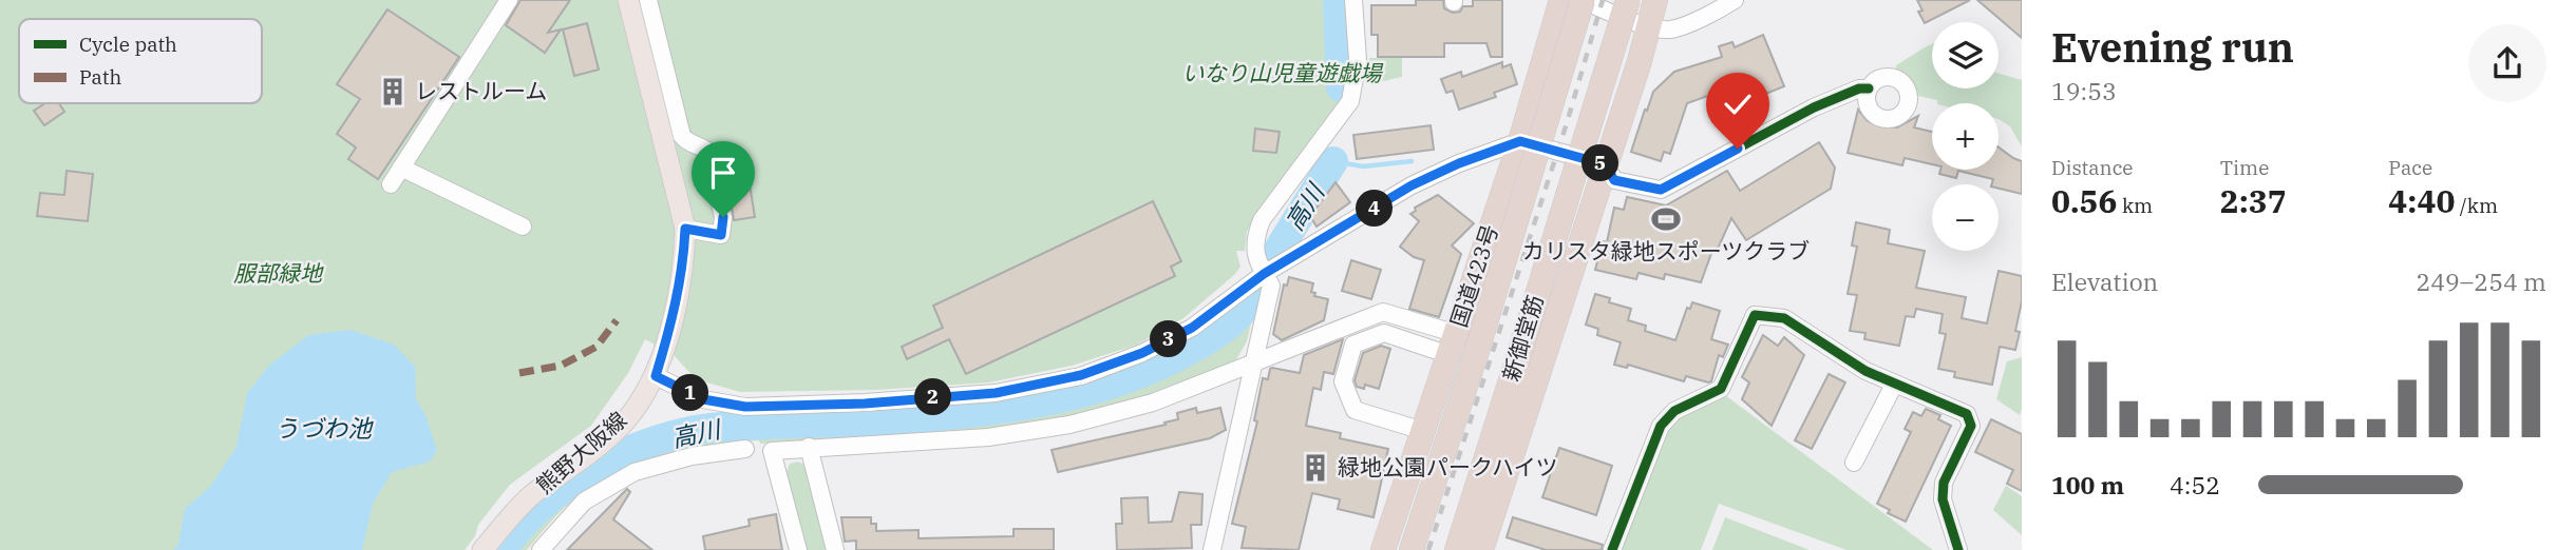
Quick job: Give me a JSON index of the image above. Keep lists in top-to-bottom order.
{
  "streets": {
    "highway": ["国道423号", "新御堂筋"],
    "main road": ["熊野大阪線"]
  },
  "water": ["高川", "うづわ池"],
  "parks": ["いなり山児童遊戯場", "服部緑地"],
  "places": {
    "building": ["レストルーム", "緑地公園パークハイツ"],
    "sports": ["カリスタ緑地スポーツクラブ"]
  },
  "legend": ["Cycle path", "Path"],
  "page": {
    "heading": ["Evening run", "19:53"],
    "map_buttons": ["+", "−"],
    "stats": [
      ["Distance", "0.56 km"],
      ["Time", "2:37"],
      ["Pace", "4:40 /km"]
    ],
    "pins": [
      "5",
      "4",
      "3",
      "1",
      "2"
    ],
    "chart": ["Elevation", "249–254 m"],
    "list": [
      {
        "name": "100 m",
        "note": "4:52"
      }
    ]
  }
}
